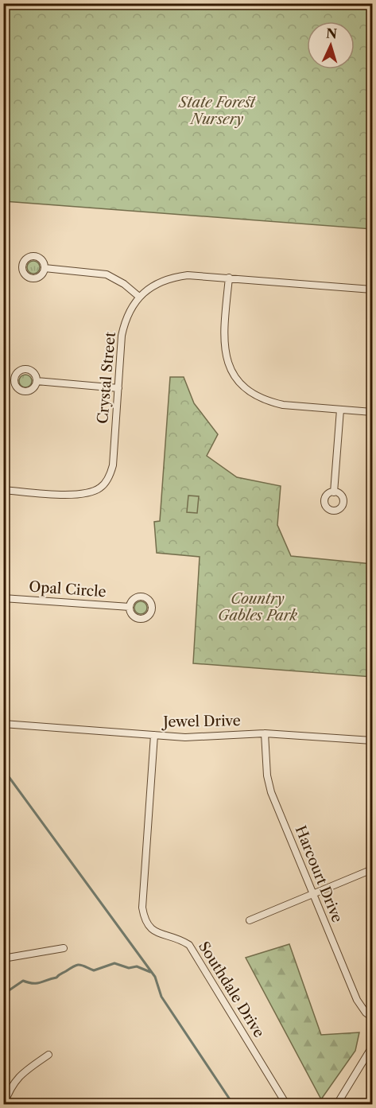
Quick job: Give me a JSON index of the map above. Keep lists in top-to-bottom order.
{
  "streets": {
    "street": [
      "Crystal Street",
      "Opal Circle",
      "Jewel Drive",
      "Harcourt Drive",
      "Southdale Drive"
    ]
  },
  "crossings": [
    ["Jewel Drive", "Harcourt Drive"],
    ["Jewel Drive", "Southdale Drive"]
  ],
  "parks": ["State Forest Nursery", "Country Gables Park"],
  "north": "top"
}
